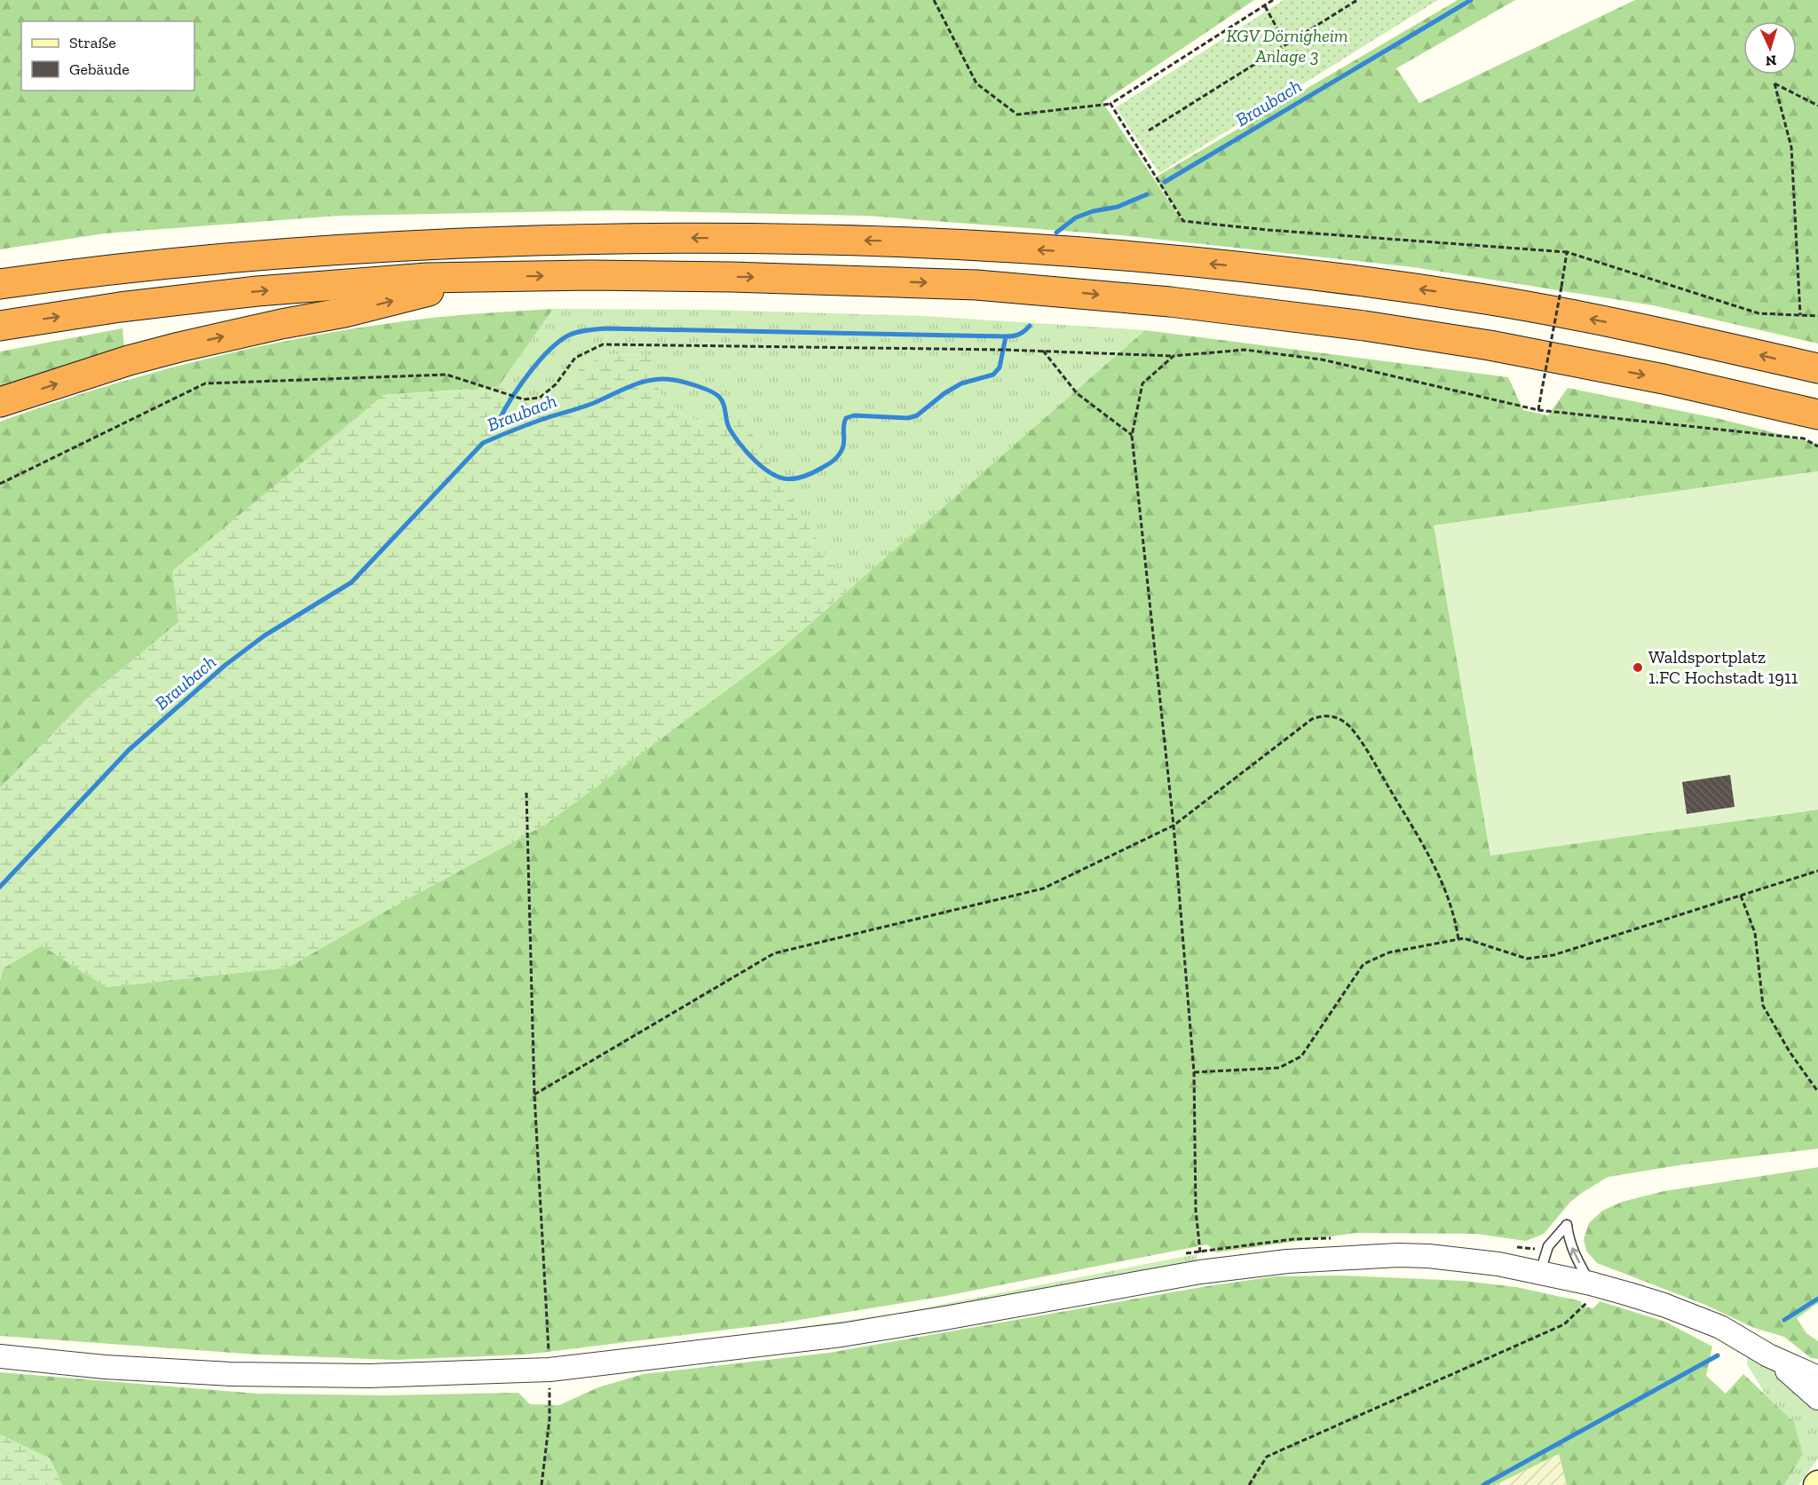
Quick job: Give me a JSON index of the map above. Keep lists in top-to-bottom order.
{
  "water": ["Braubach"],
  "parks": ["KGV Dörnigheim Anlage 3"],
  "places": ["Waldsportplatz 1.FC Hochstadt 1911"],
  "legend": ["Straße", "Gebäude"],
  "north": "bottom"
}
